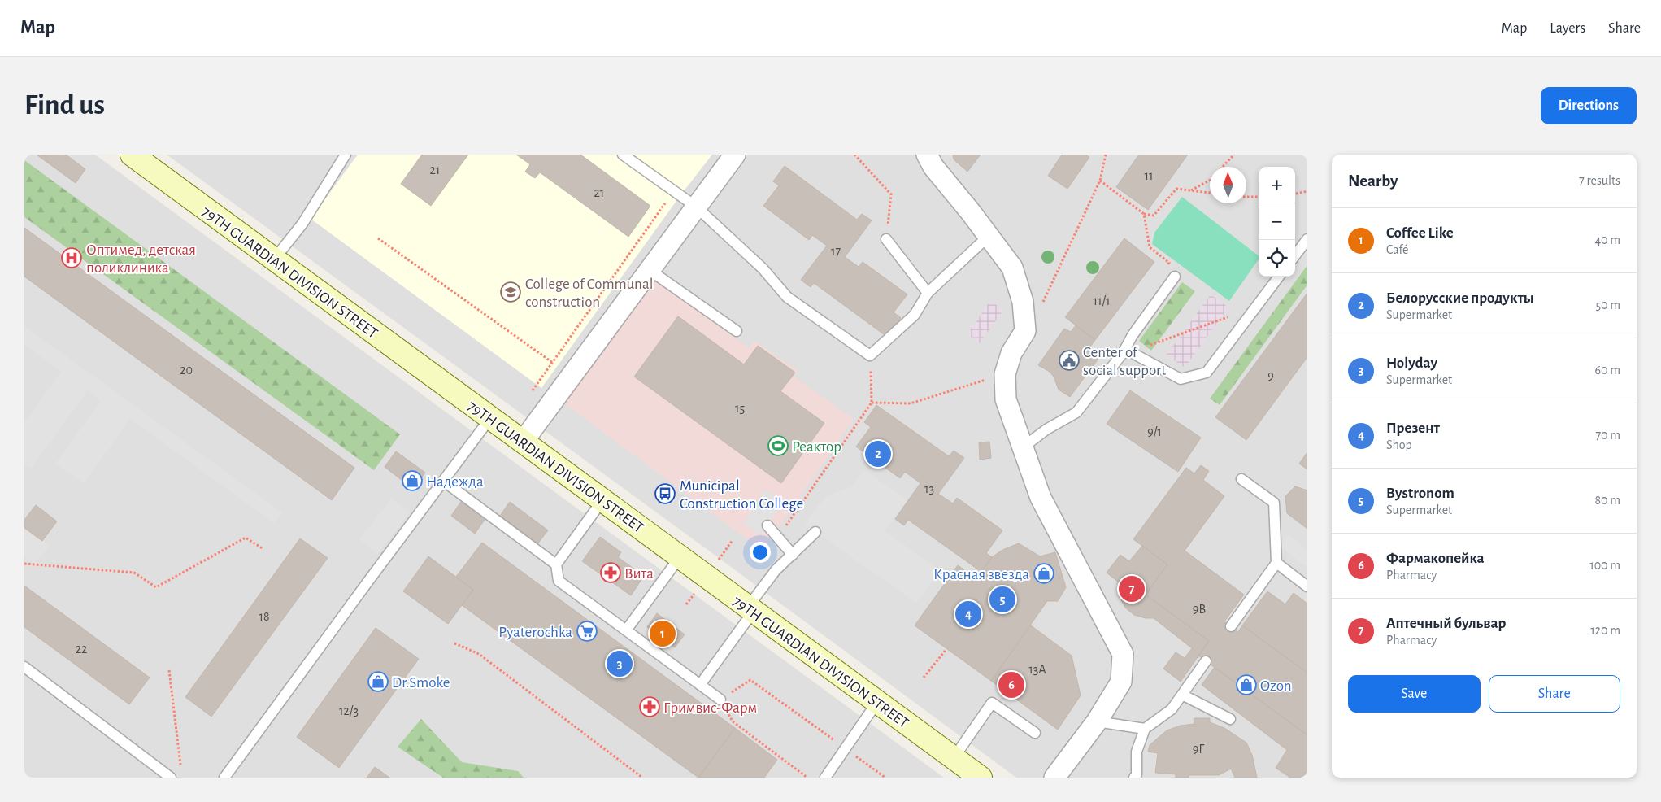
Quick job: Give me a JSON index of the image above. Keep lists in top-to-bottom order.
{
  "streets": {
    "main road": ["79TH GUARDIAN DIVISION STREET"]
  },
  "places": {
    "hospital": ["Оптимед, детская поликлиника"],
    "school or university": ["College of Communal construction"],
    "public building": ["Center of social support"],
    "sports": ["Реактор"],
    "shop": [
      "Надежда",
      "Красная звезда",
      "Dr.Smoke",
      "Ozon"
    ],
    "bus stop": ["Municipal Construction College"],
    "pharmacy": ["Вита", "Гримвис-Фарм"],
    "supermarket": ["Pyaterochka"]
  },
  "house_numbers": [
    "21",
    "11",
    "21",
    "17",
    "11/1",
    "20",
    "9",
    "15",
    "9/1",
    "13",
    "9В",
    "18",
    "22",
    "13А",
    "12/3",
    "9Г"
  ],
  "north": "top",
  "page": {
    "header": "Map",
    "nav": ["Map", "Layers", "Share"],
    "buttons": [
      "Directions",
      ["Save", "Share"]
    ],
    "title": "Find us",
    "heading": ["Nearby", "7 results"],
    "map_buttons": ["+", "−"],
    "list": [
      {
        "mark": "1",
        "name": "Coffee Like",
        "note": "Café",
        "value": "40 m"
      },
      {
        "mark": "2",
        "name": "Белорусские продукты",
        "note": "Supermarket",
        "value": "50 m"
      },
      {
        "mark": "3",
        "name": "Holyday",
        "note": "Supermarket",
        "value": "60 m"
      },
      {
        "mark": "4",
        "name": "Презент",
        "note": "Shop",
        "value": "70 m"
      },
      {
        "mark": "5",
        "name": "Bystronom",
        "note": "Supermarket",
        "value": "80 m"
      },
      {
        "mark": "6",
        "name": "Фармакопейка",
        "note": "Pharmacy",
        "value": "100 m"
      },
      {
        "mark": "7",
        "name": "Аптечный бульвар",
        "note": "Pharmacy",
        "value": "120 m"
      }
    ],
    "pins": [
      "2",
      "7",
      "5",
      "4",
      "1",
      "3",
      "6"
    ]
  }
}
